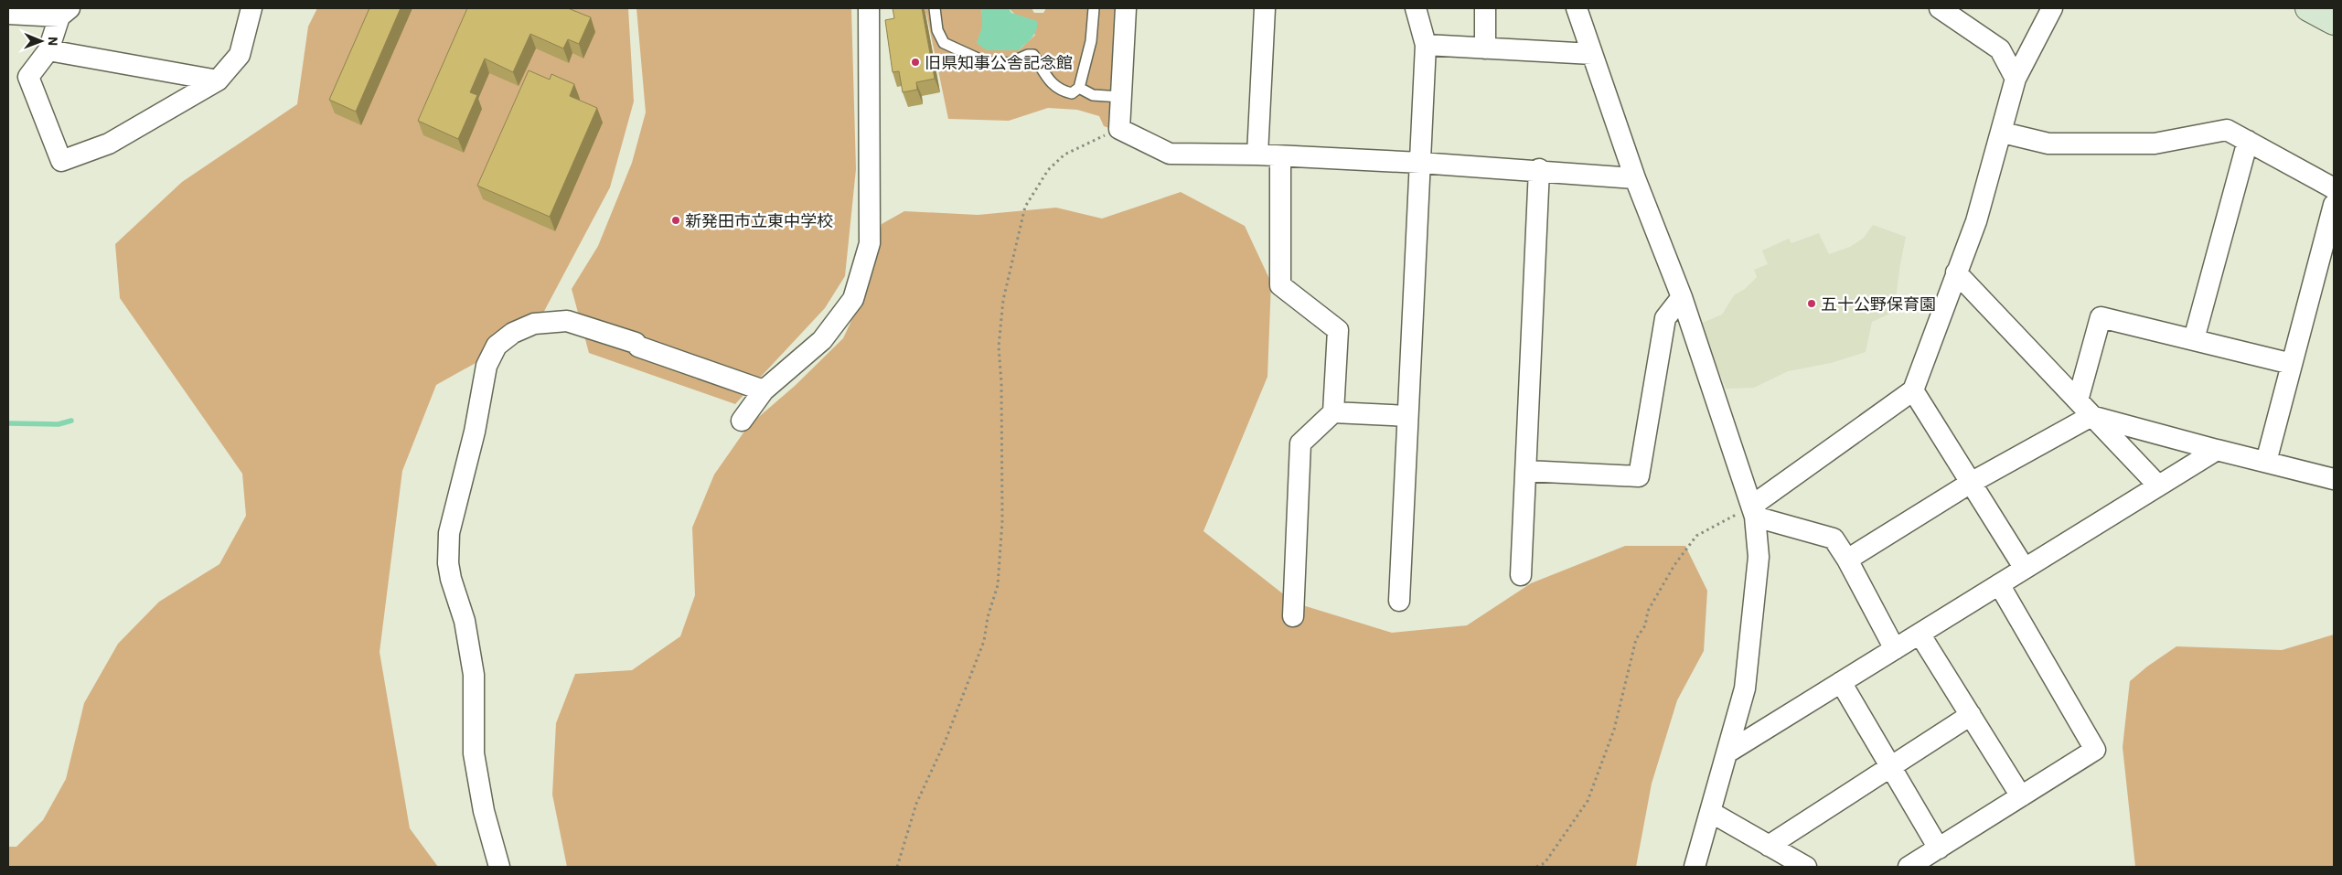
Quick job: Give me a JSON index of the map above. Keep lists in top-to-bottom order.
{
  "places": ["旧県知事公舎記念館", "新発田市立東中学校", "五十公野保育園"],
  "north": "right"
}
